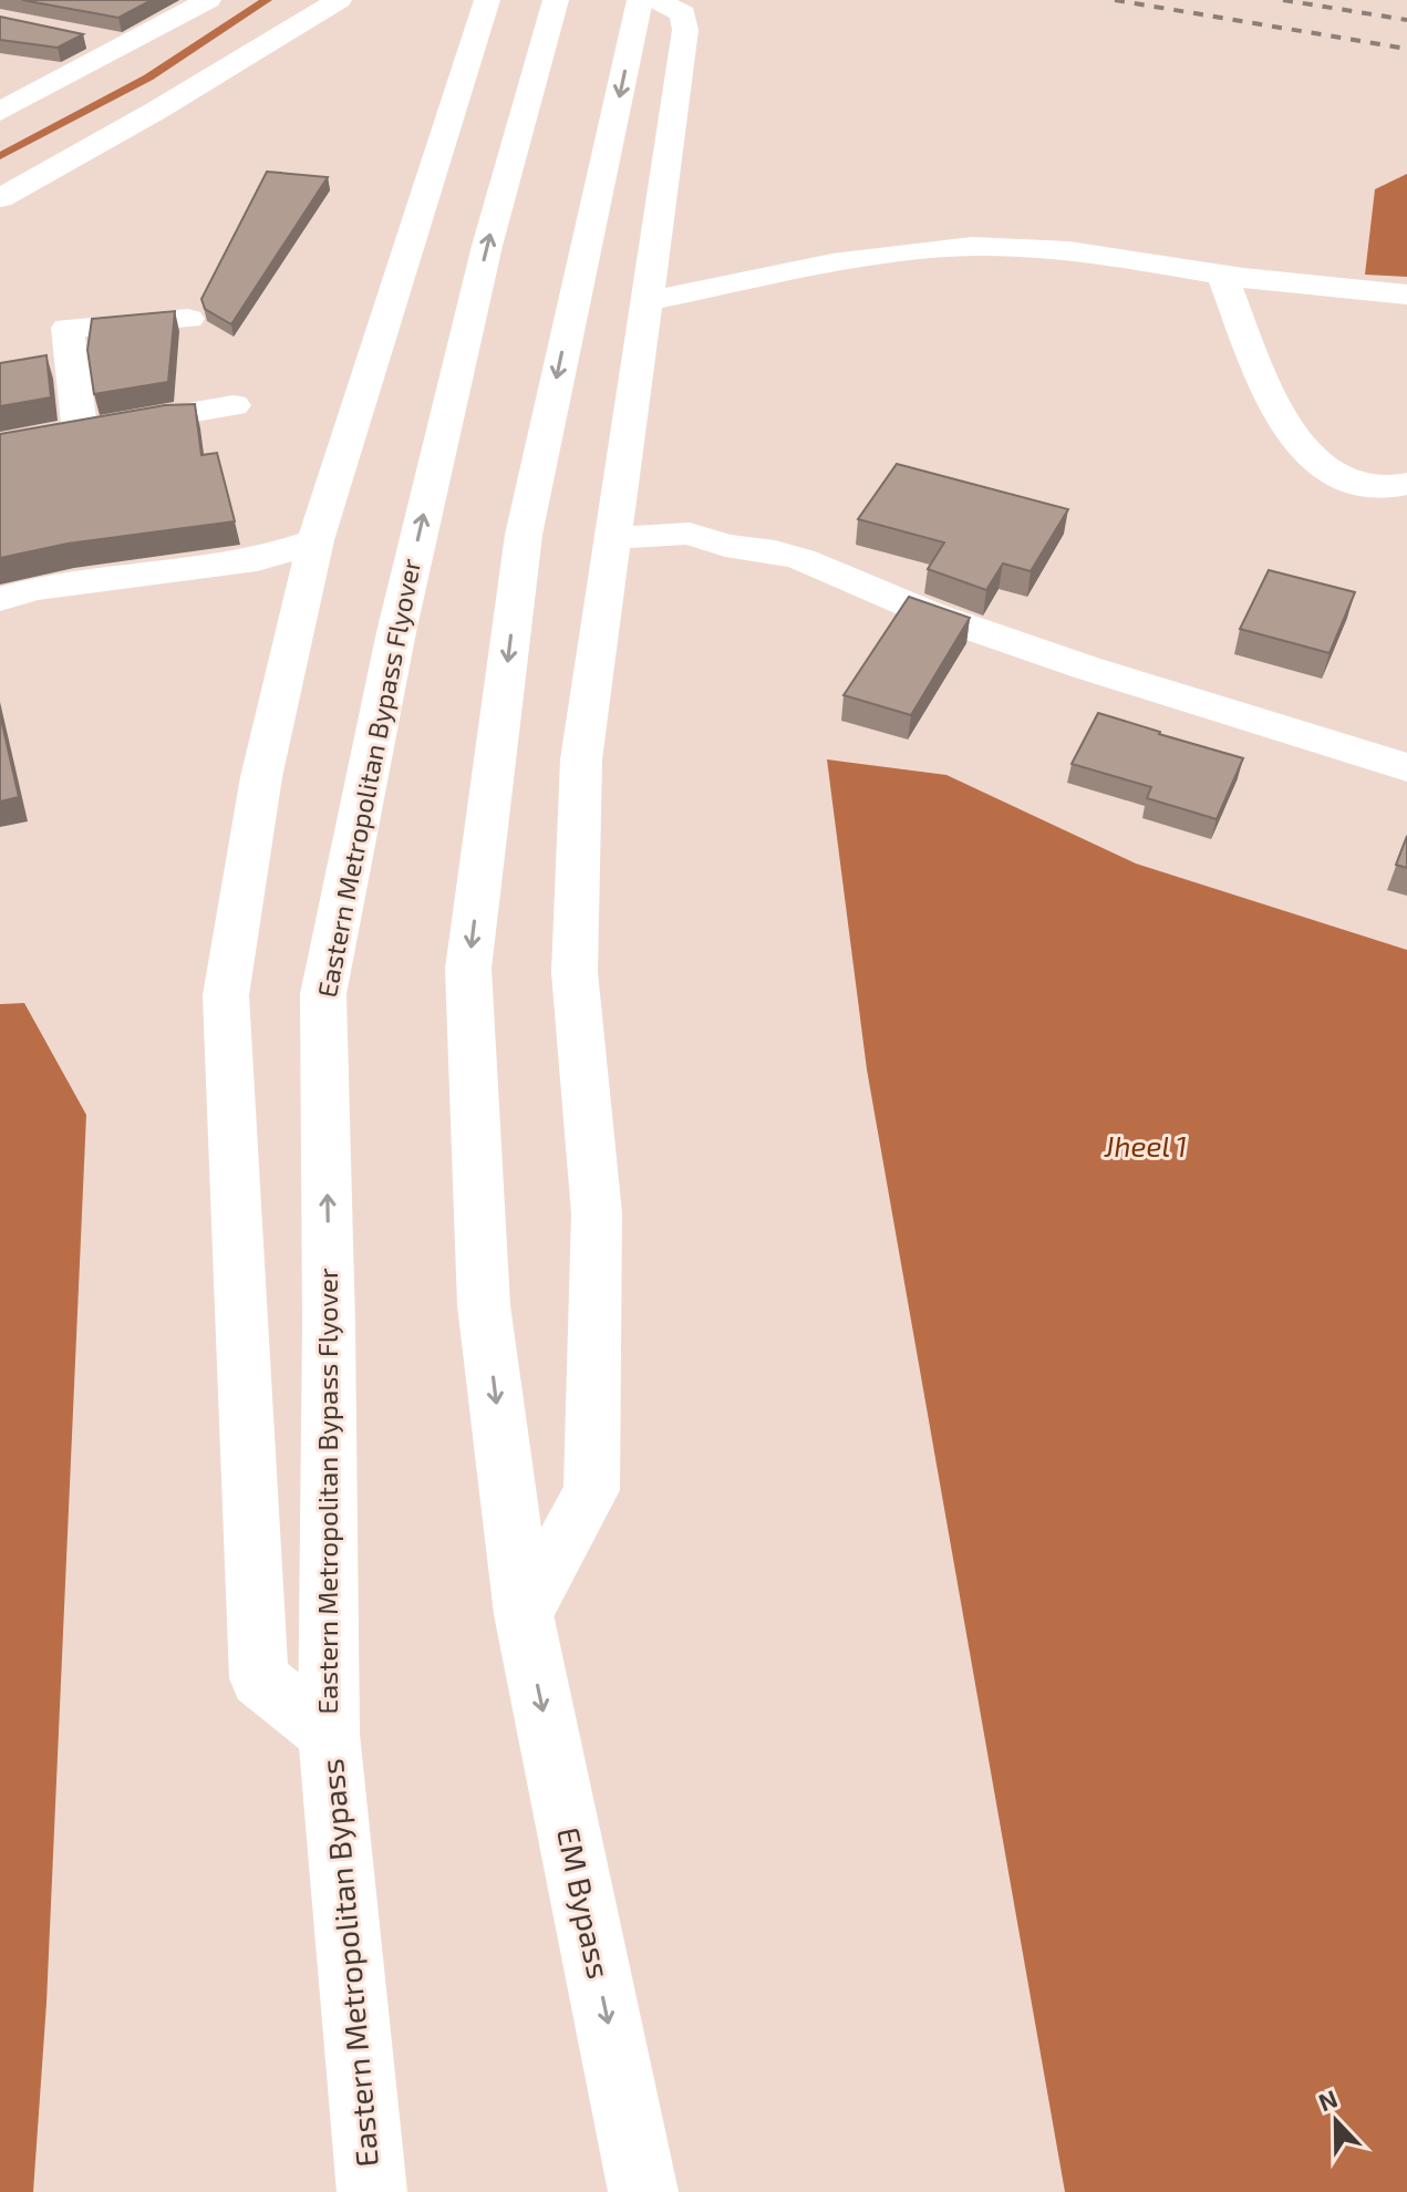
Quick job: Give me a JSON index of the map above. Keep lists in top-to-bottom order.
{
  "streets": {
    "street": ["Eastern Metropolitan Bypass Flyover", "EM Bypass", "Eastern Metropolitan Bypass"]
  },
  "crossings": [
    ["Eastern Metropolitan Bypass Flyover", "Eastern Metropolitan Bypass"]
  ],
  "one_way": ["EM Bypass"],
  "water": ["Jheel 1"],
  "north": "top"
}
